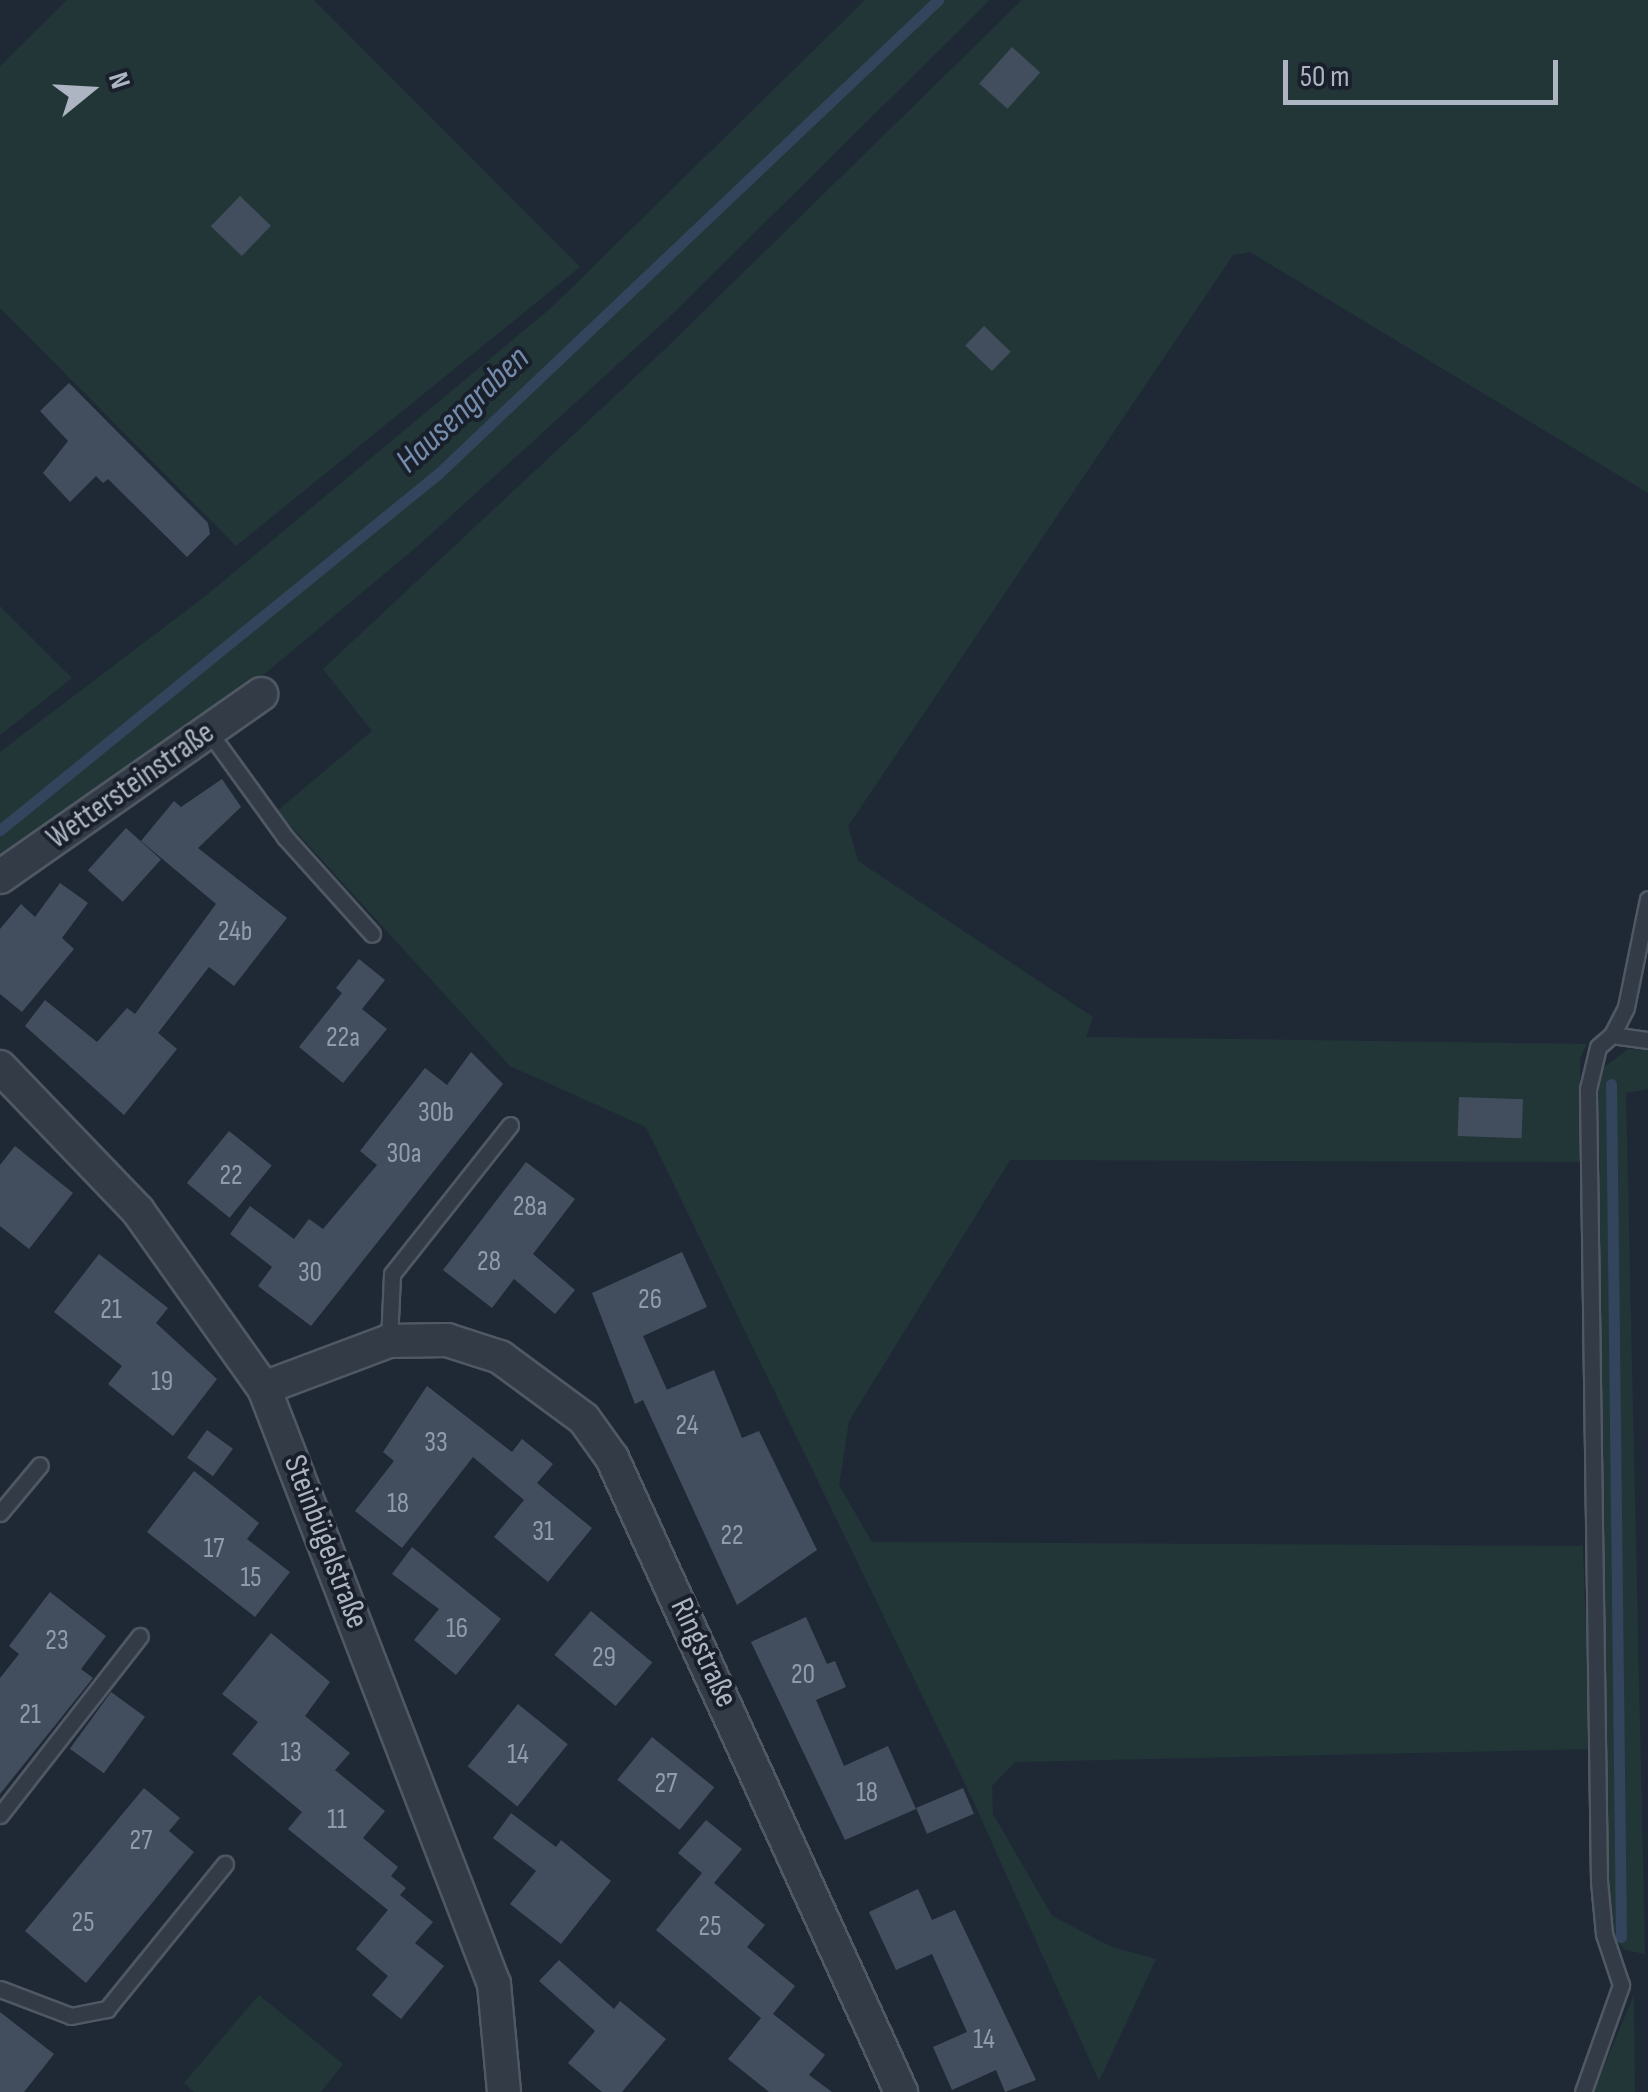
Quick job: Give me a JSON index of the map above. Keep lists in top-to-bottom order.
{
  "streets": {
    "street": ["Wettersteinstraße", "Steinbügelstraße", "Ringstraße"]
  },
  "crossings": [
    ["Steinbügelstraße", "Ringstraße"]
  ],
  "water": ["Hausengraben"],
  "house_numbers": [
    "24b",
    "22a",
    "30b",
    "30a",
    "22",
    "28a",
    "28",
    "30",
    "26",
    "21",
    "19",
    "24",
    "33",
    "18",
    "31",
    "22",
    "17",
    "15",
    "16",
    "23",
    "29",
    "20",
    "21",
    "13",
    "14",
    "27",
    "18",
    "11",
    "27",
    "25",
    "25",
    "14"
  ],
  "scale_bar": "50 m",
  "north": "right"
}
